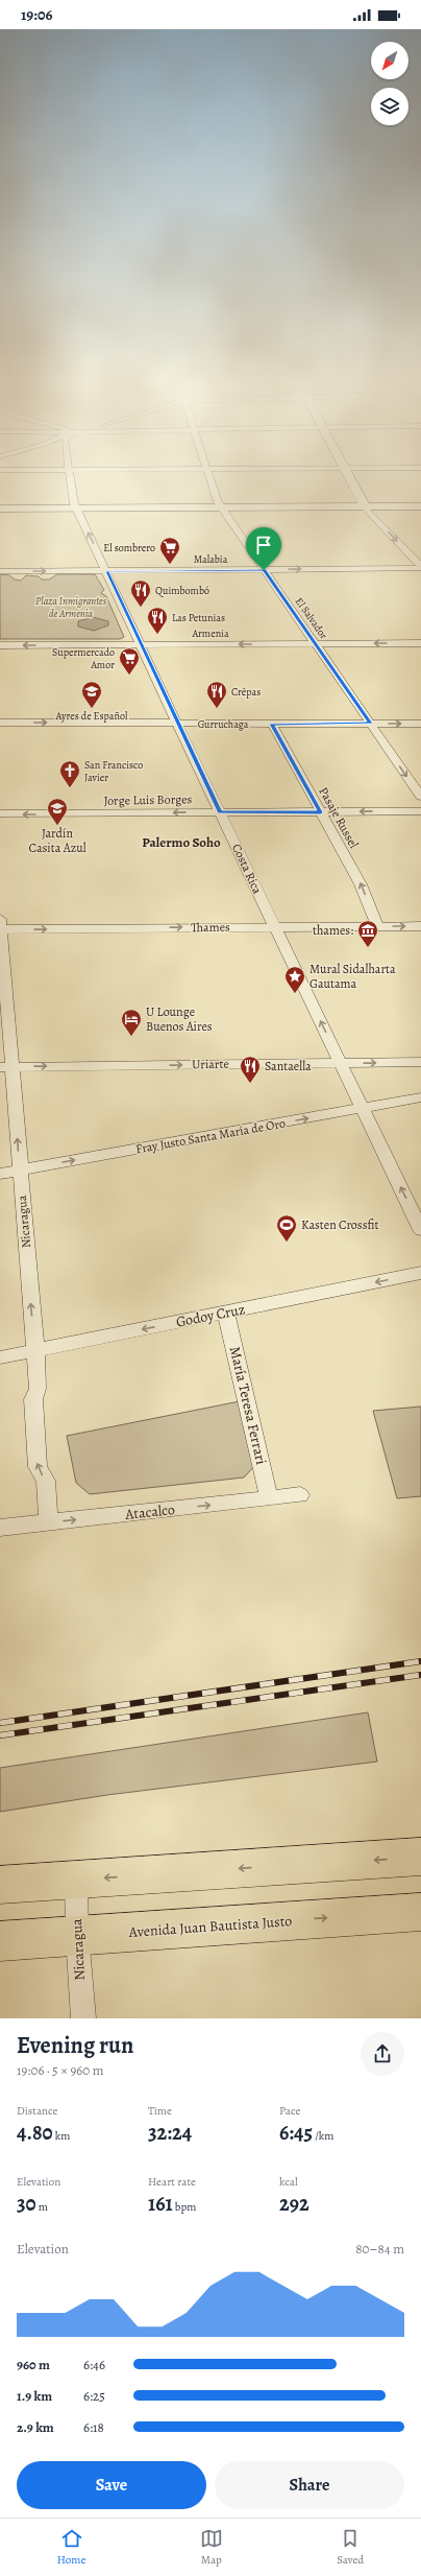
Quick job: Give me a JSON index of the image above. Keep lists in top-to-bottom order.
{
  "streets": {
    "main road": ["Avenida Juan Bautista Justo"],
    "street": [
      "Malabia",
      "El Salvador",
      "Armenia",
      "Gurruchaga",
      "Jorge Luis Borges",
      "Pasaje Russel",
      "Costa Rica",
      "Thames",
      "Uriarte",
      "Fray Justo Santa María de Oro",
      "Nicaragua",
      "Godoy Cruz",
      "María Teresa Ferrari",
      "Atacalco"
    ]
  },
  "crossings": [
    ["Malabia", "El Salvador"],
    ["Malabia", "Costa Rica"],
    ["El Salvador", "Armenia"],
    ["El Salvador", "Gurruchaga"],
    ["Armenia", "Costa Rica"],
    ["Gurruchaga", "Pasaje Russel"],
    ["Gurruchaga", "Costa Rica"],
    ["Jorge Luis Borges", "Pasaje Russel"],
    ["Jorge Luis Borges", "Costa Rica"],
    ["Pasaje Russel", "Thames"],
    ["Costa Rica", "Thames"],
    ["Costa Rica", "Uriarte"],
    ["Costa Rica", "Fray Justo Santa María de Oro"],
    ["Thames", "Nicaragua"],
    ["Uriarte", "Nicaragua"],
    ["Fray Justo Santa María de Oro", "Nicaragua"],
    ["Nicaragua", "Godoy Cruz"],
    ["Nicaragua", "Atacalco"],
    ["Nicaragua", "Avenida Juan Bautista Justo"],
    ["Godoy Cruz", "María Teresa Ferrari"],
    ["María Teresa Ferrari", "Atacalco"]
  ],
  "one_way": [
    "Armenia",
    "Gurruchaga",
    "Jorge Luis Borges",
    "Pasaje Russel",
    "Costa Rica",
    "Thames",
    "Uriarte",
    "Fray Justo Santa María de Oro",
    "Nicaragua",
    "Godoy Cruz",
    "Atacalco"
  ],
  "districts": ["Palermo Soho"],
  "parks": ["Plaza Inmigrantes de Armenia"],
  "places": {
    "supermarket": ["El sombrero", "Supermercado Amor"],
    "restaurant": [
      "Quimbombó",
      "Las Petunias",
      "Crêpas",
      "Santaella"
    ],
    "school or university": ["Ayres de Español", "Jardín Casita Azul"],
    "church": ["San Francisco Javier"],
    "museum": ["thames:"],
    "place": ["Mural Sidalharta Gautama"],
    "hotel": ["U Lounge Buenos Aires"],
    "sports": ["Kasten Crossfit"]
  },
  "north": "bottom left",
  "page": {
    "status": "19:06",
    "heading": ["Evening run", "19:06 · 5 × 960 m"],
    "stats": [
      ["Distance", "4.80 km"],
      ["Time", "32:24"],
      ["Pace", "6:45 /km"],
      ["Elevation", "30 m"],
      ["Heart rate", "161 bpm"],
      ["kcal", "292"]
    ],
    "chart": ["Elevation", "80–84 m"],
    "list": [
      {
        "name": "960 m",
        "note": "6:46"
      },
      {
        "name": "1.9 km",
        "note": "6:25"
      },
      {
        "name": "2.9 km",
        "note": "6:18"
      }
    ],
    "buttons": ["Save", "Share"],
    "tabs": ["Home", "Map", "Saved"]
  }
}
